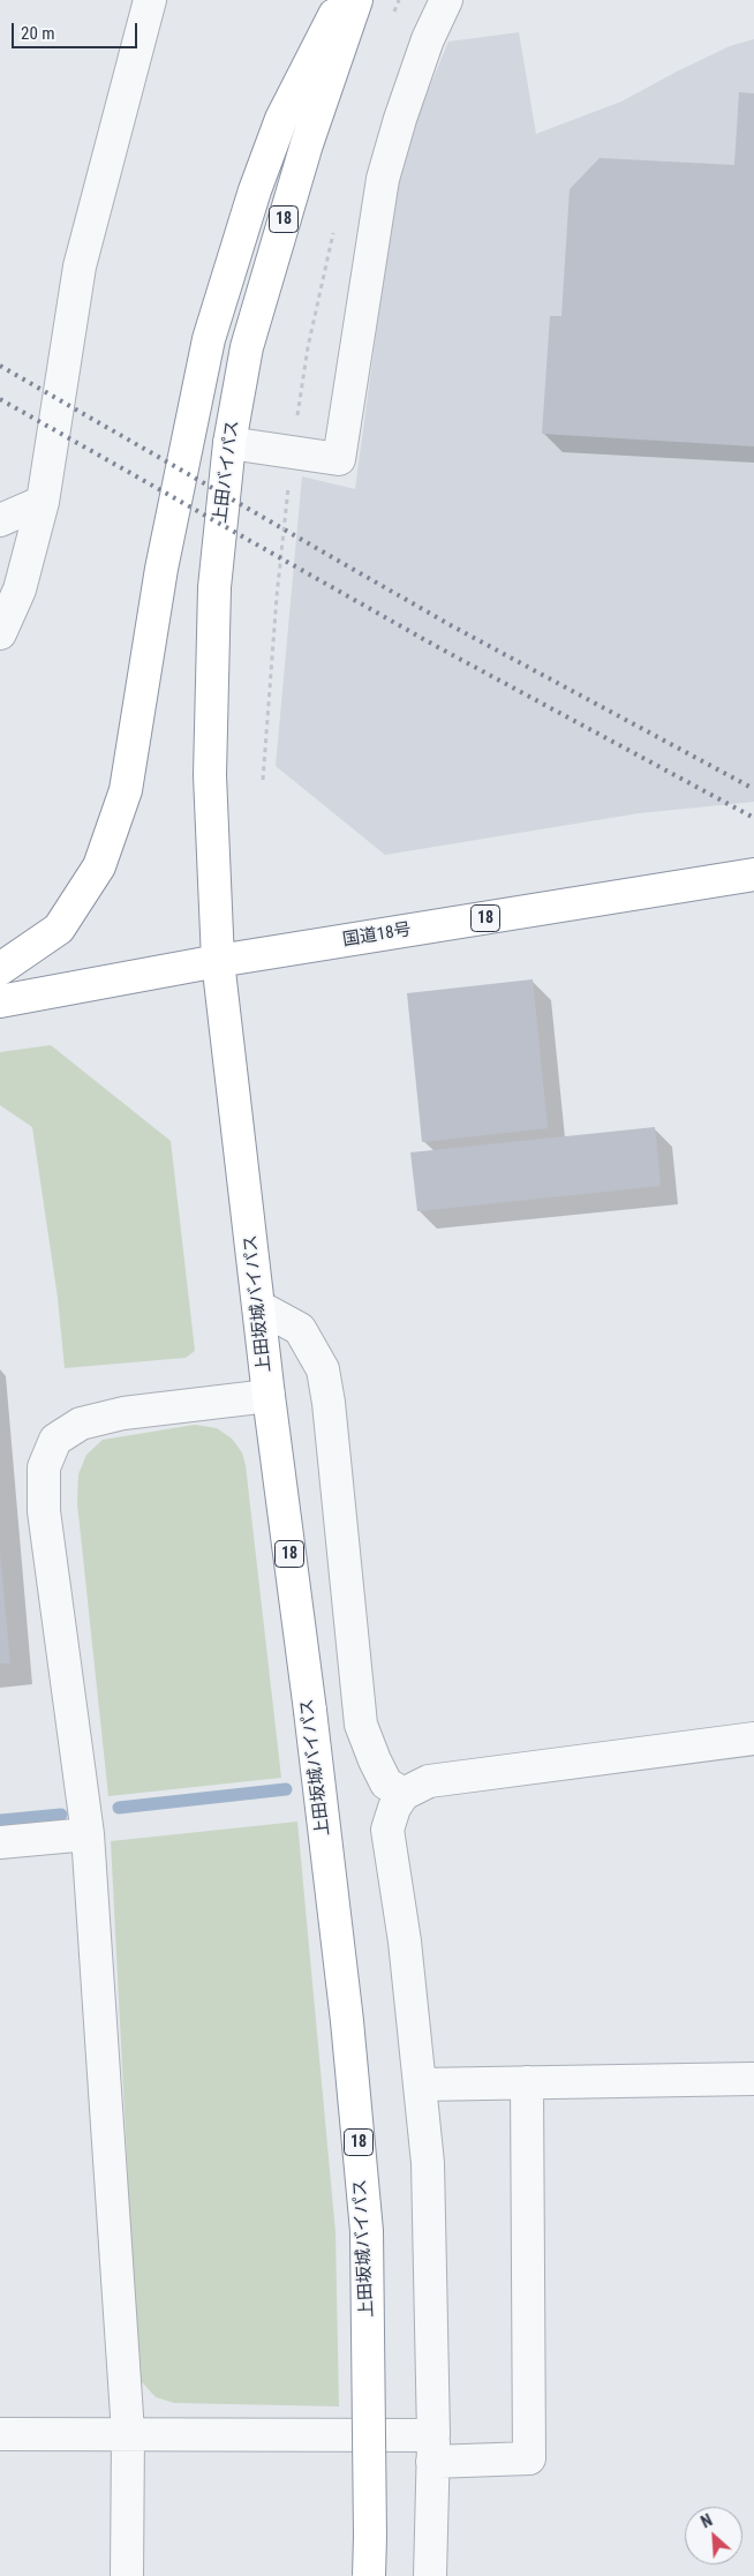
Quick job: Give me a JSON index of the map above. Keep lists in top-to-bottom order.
{
  "streets": {
    "highway": [
      "18",
      "上田バイパス",
      "国道18号",
      "上田坂城バイパス"
    ]
  },
  "crossings": [
    ["上田バイパス", "国道18号"],
    ["上田バイパス", "上田坂城バイパス"],
    ["国道18号", "上田坂城バイパス"]
  ],
  "scale_bar": "20 m",
  "north": "top left"
}
